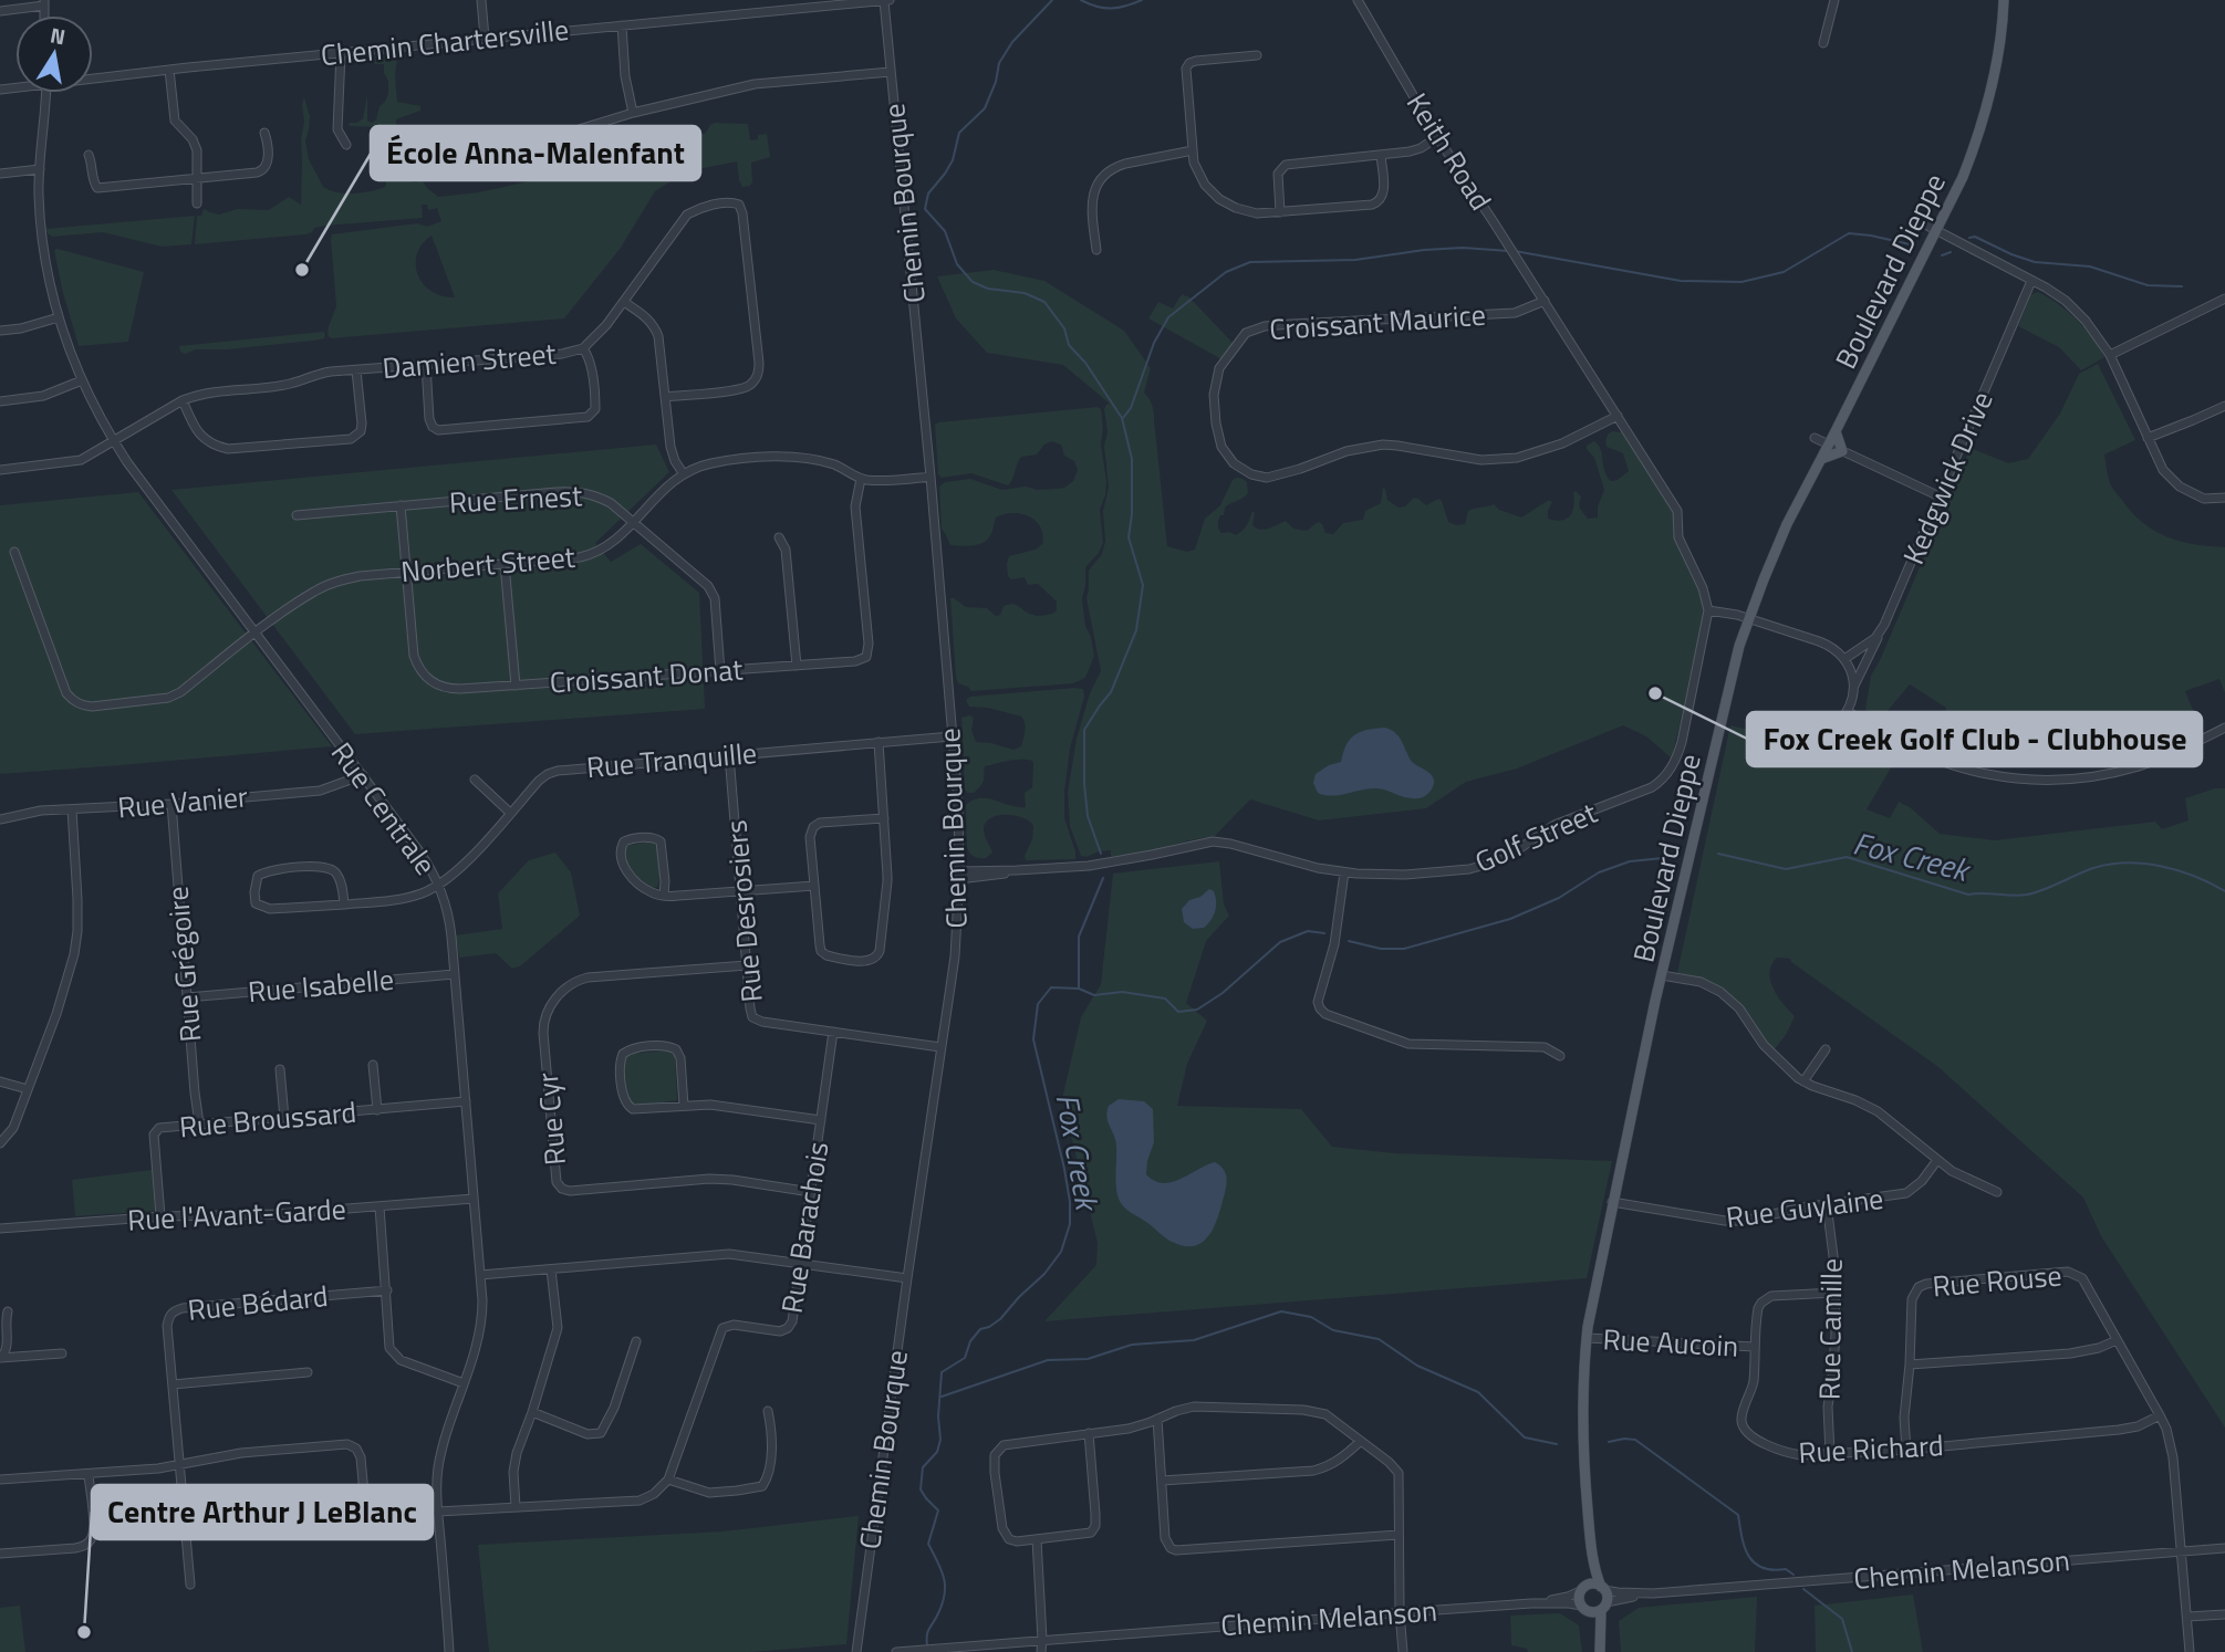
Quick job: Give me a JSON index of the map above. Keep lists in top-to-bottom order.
{
  "streets": {
    "main road": ["Boulevard Dieppe"],
    "street": [
      "Chemin Chartersville",
      "Keith Road",
      "Chemin Bourque",
      "Croissant Maurice",
      "Damien Street",
      "Kedgwick Drive",
      "Rue Ernest",
      "Norbert Street",
      "Croissant Donat",
      "Rue Tranquille",
      "Rue Vanier",
      "Rue Centrale",
      "Golf Street",
      "Rue Desrosiers",
      "Rue Grégoire",
      "Rue Isabelle",
      "Rue Broussard",
      "Rue Cyr",
      "Rue Guylaine",
      "Rue l'Avant-Garde",
      "Rue Barachois",
      "Rue Rouse",
      "Rue Bédard",
      "Rue Camille",
      "Rue Aucoin",
      "Rue Richard",
      "Chemin Melanson"
    ]
  },
  "crossings": [
    ["Chemin Chartersville", "Chemin Bourque"],
    ["Keith Road", "Croissant Maurice"],
    ["Chemin Bourque", "Norbert Street"],
    ["Chemin Bourque", "Rue Tranquille"],
    ["Chemin Bourque", "Golf Street"],
    ["Chemin Bourque", "Rue Desrosiers"],
    ["Boulevard Dieppe", "Rue Guylaine"],
    ["Boulevard Dieppe", "Rue Aucoin"],
    ["Damien Street", "Rue Centrale"],
    ["Rue Ernest", "Norbert Street"],
    ["Rue Ernest", "Croissant Donat"],
    ["Norbert Street", "Croissant Donat"],
    ["Norbert Street", "Rue Centrale"],
    ["Rue Tranquille", "Rue Centrale"],
    ["Rue Tranquille", "Rue Desrosiers"],
    ["Rue Vanier", "Rue Centrale"],
    ["Rue Vanier", "Rue Grégoire"],
    ["Rue Centrale", "Rue Isabelle"],
    ["Rue Centrale", "Rue Broussard"],
    ["Rue Centrale", "Rue l'Avant-Garde"],
    ["Rue Desrosiers", "Rue Cyr"],
    ["Rue Desrosiers", "Rue Barachois"],
    ["Rue Grégoire", "Rue Isabelle"],
    ["Rue Grégoire", "Rue Broussard"],
    ["Rue Broussard", "Rue l'Avant-Garde"],
    ["Rue Cyr", "Rue Barachois"],
    ["Rue Guylaine", "Rue Camille"],
    ["Rue Rouse", "Rue Richard"],
    ["Rue Rouse", "Chemin Melanson"],
    ["Rue Camille", "Rue Richard"],
    ["Rue Aucoin", "Rue Richard"]
  ],
  "water": ["Fox Creek"],
  "places": ["École Anna-Malenfant", "Fox Creek Golf Club - Clubhouse", "Centre Arthur J LeBlanc"],
  "north": "top"
}
